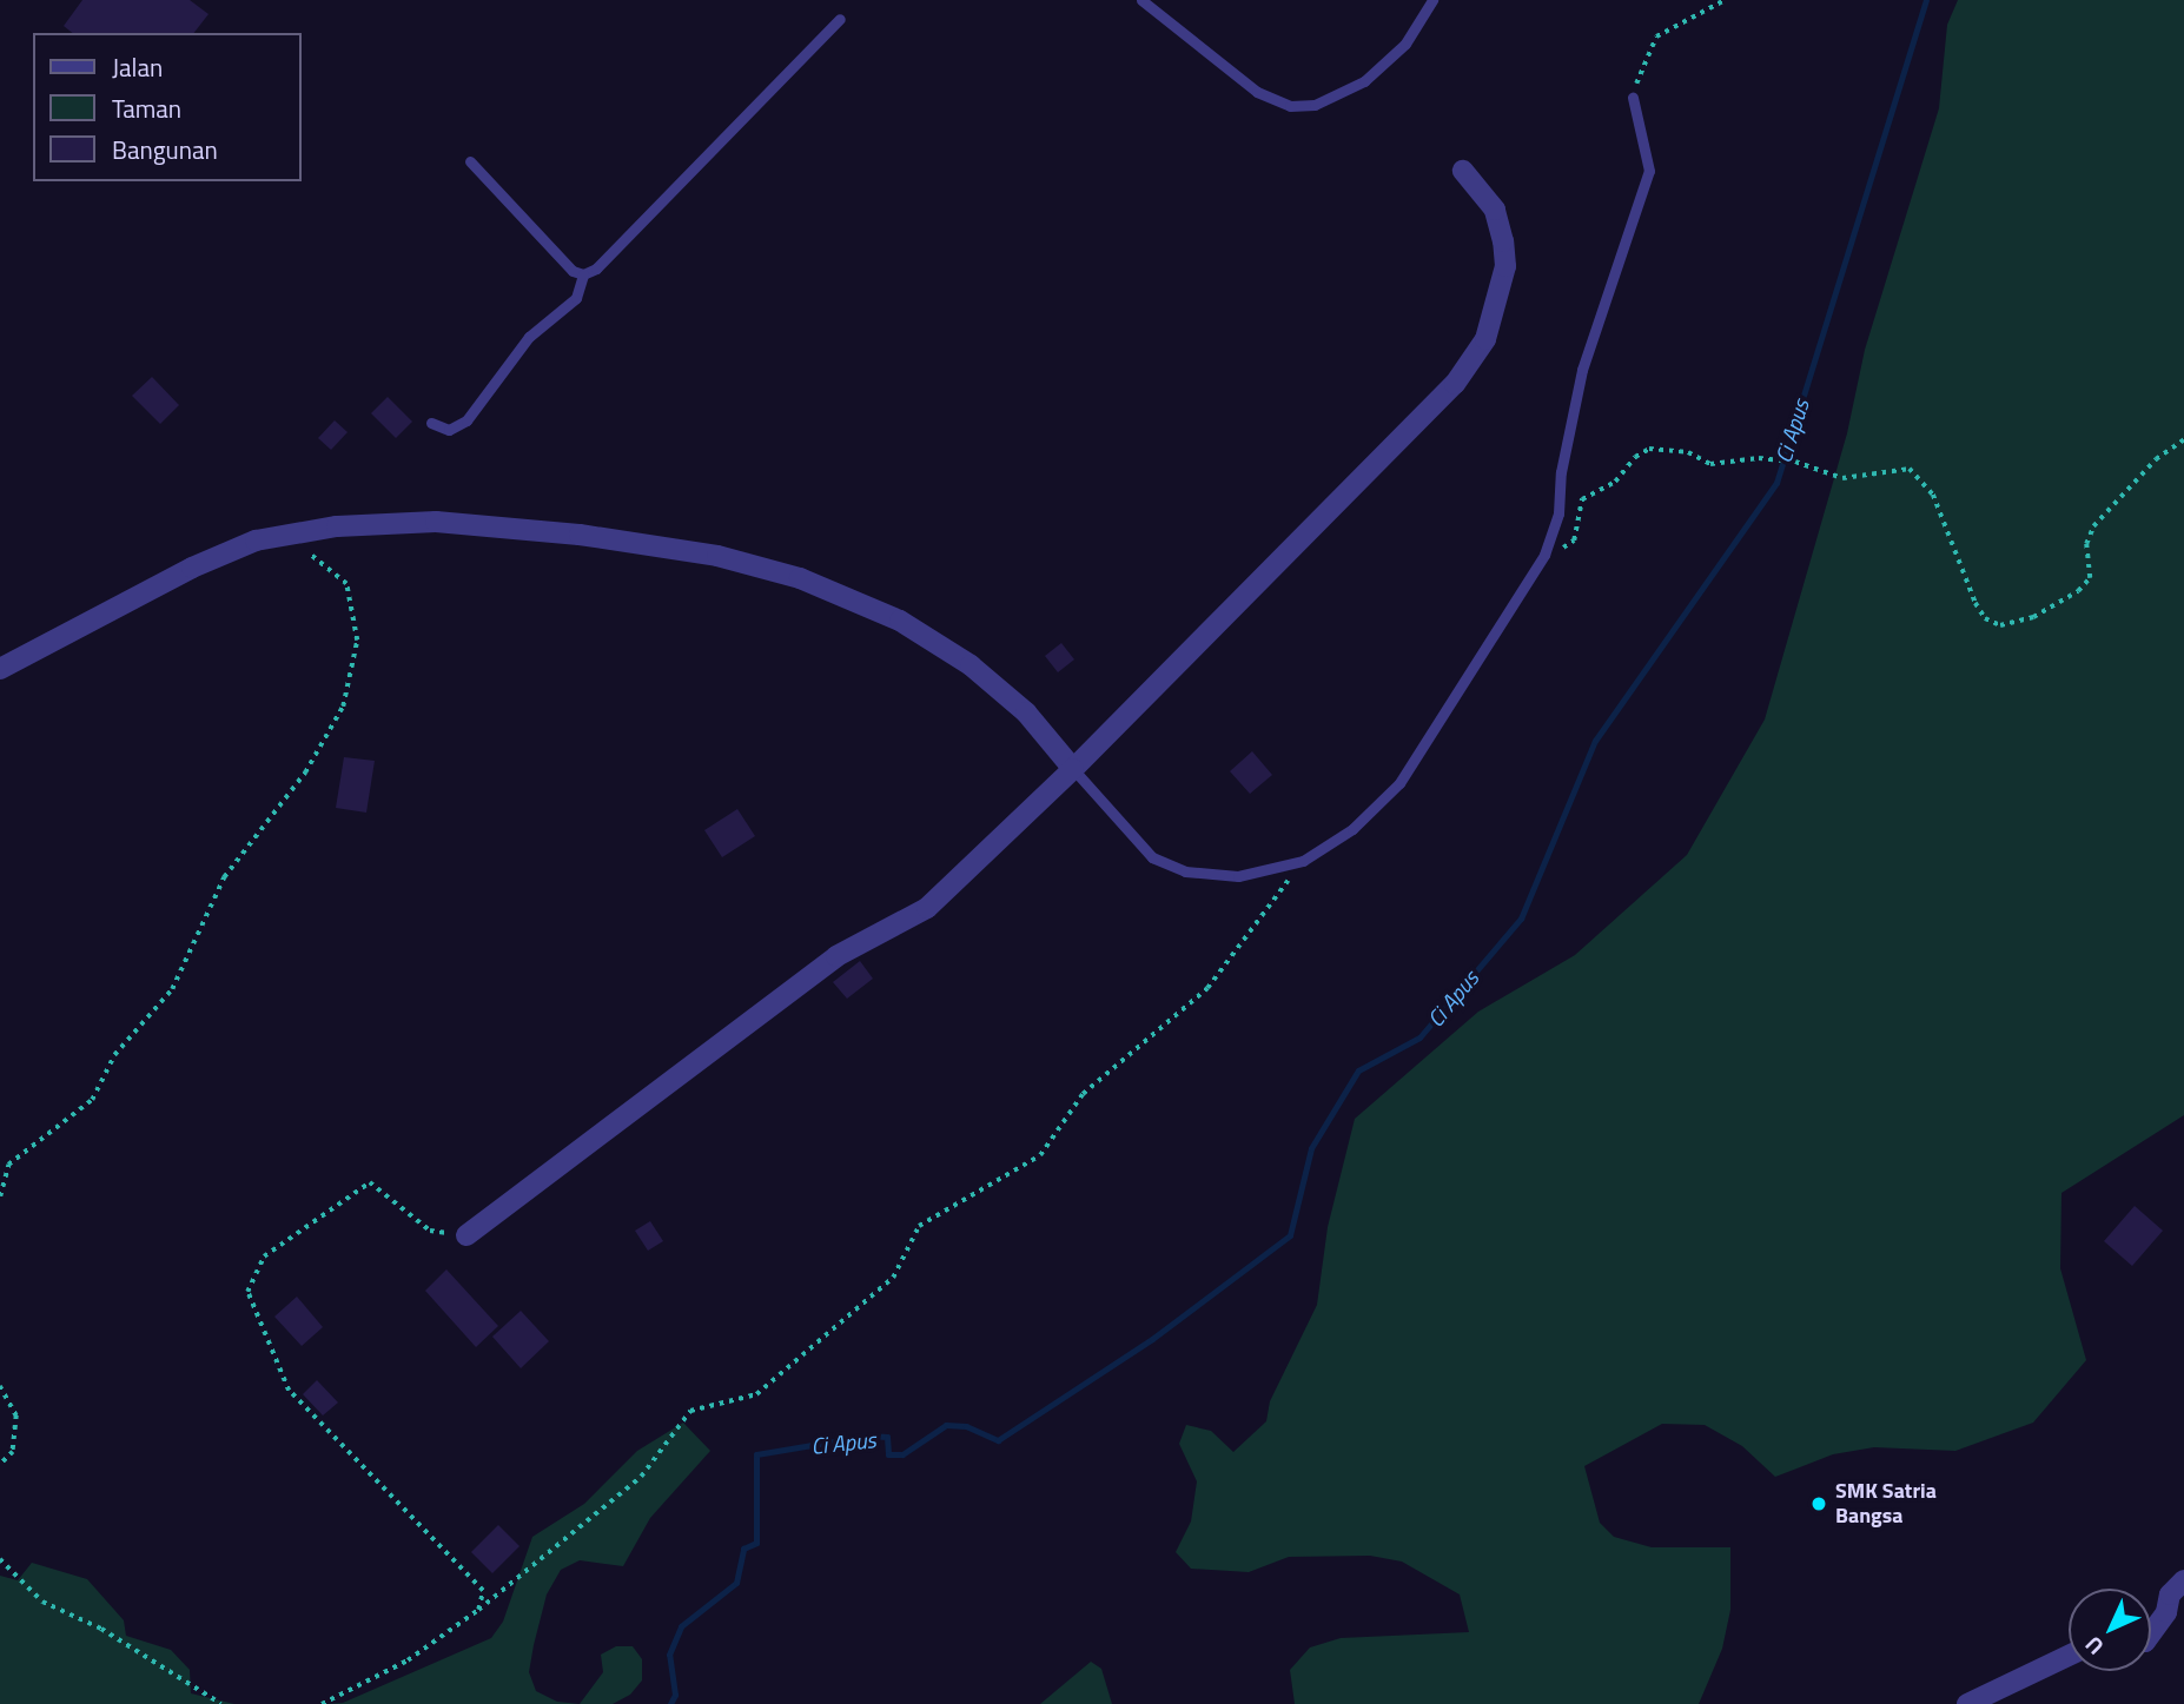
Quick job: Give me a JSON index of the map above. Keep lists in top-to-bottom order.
{
  "water": ["Ci Apus"],
  "places": ["SMK Satria Bangsa"],
  "legend": ["Jalan", "Taman", "Bangunan"],
  "north": "bottom left"
}
